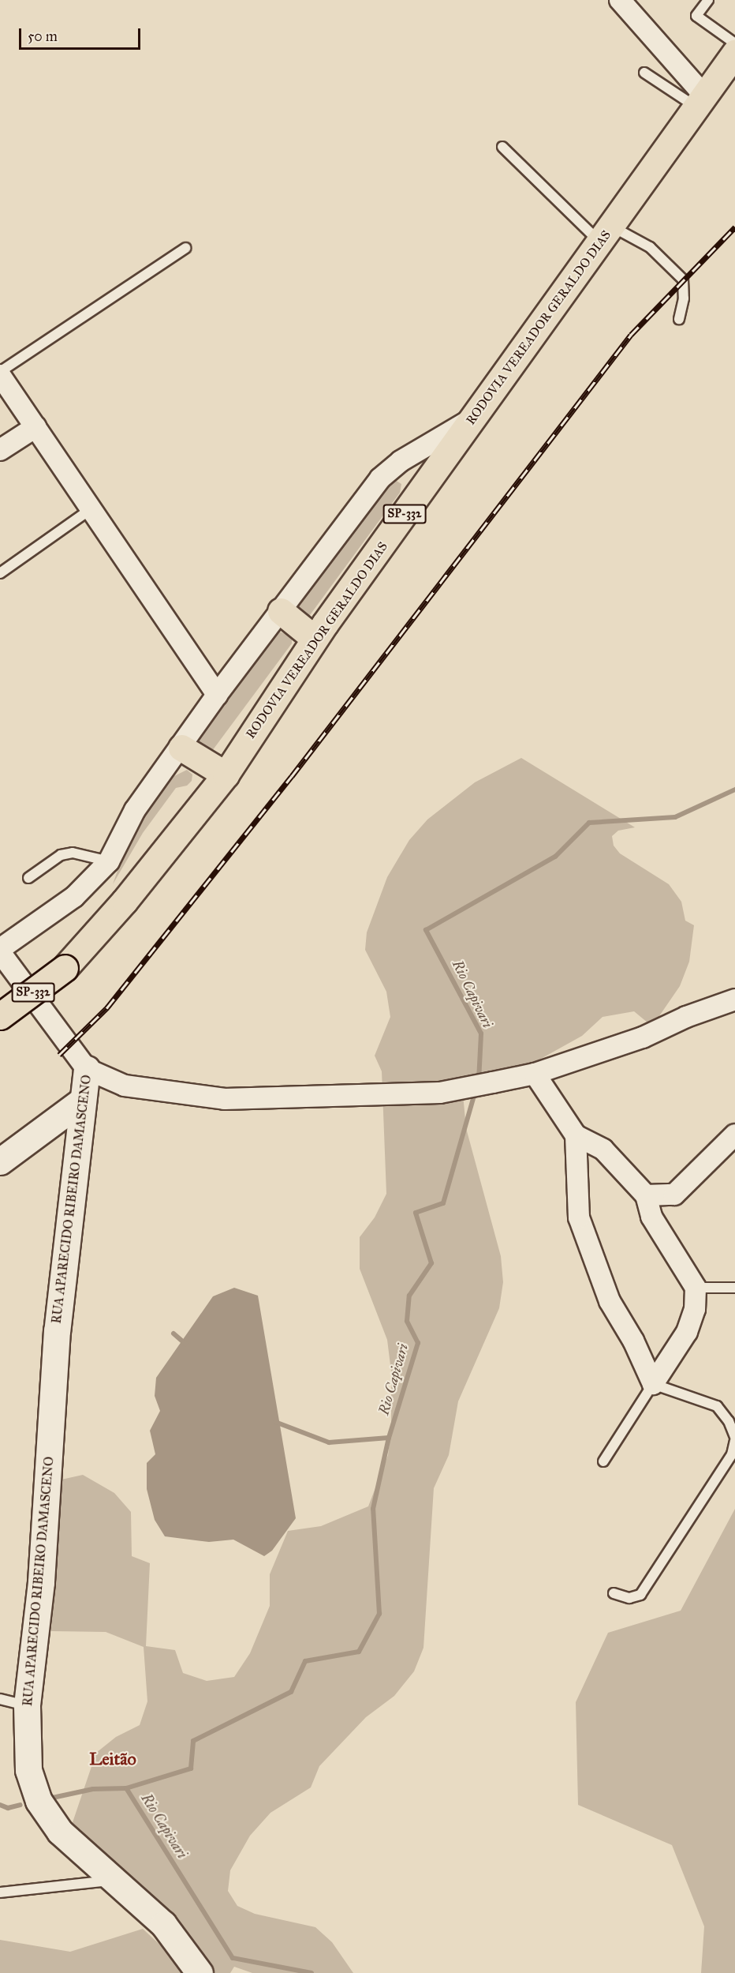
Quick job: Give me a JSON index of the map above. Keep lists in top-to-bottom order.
{
  "streets": {
    "main road": ["RODOVIA VEREADOR GERALDO DIAS", "SP-332"],
    "street": ["RUA APARECIDO RIBEIRO DAMASCENO"]
  },
  "districts": ["Leitão"],
  "water": ["Rio Capivari"],
  "scale_bar": "50 m"
}
